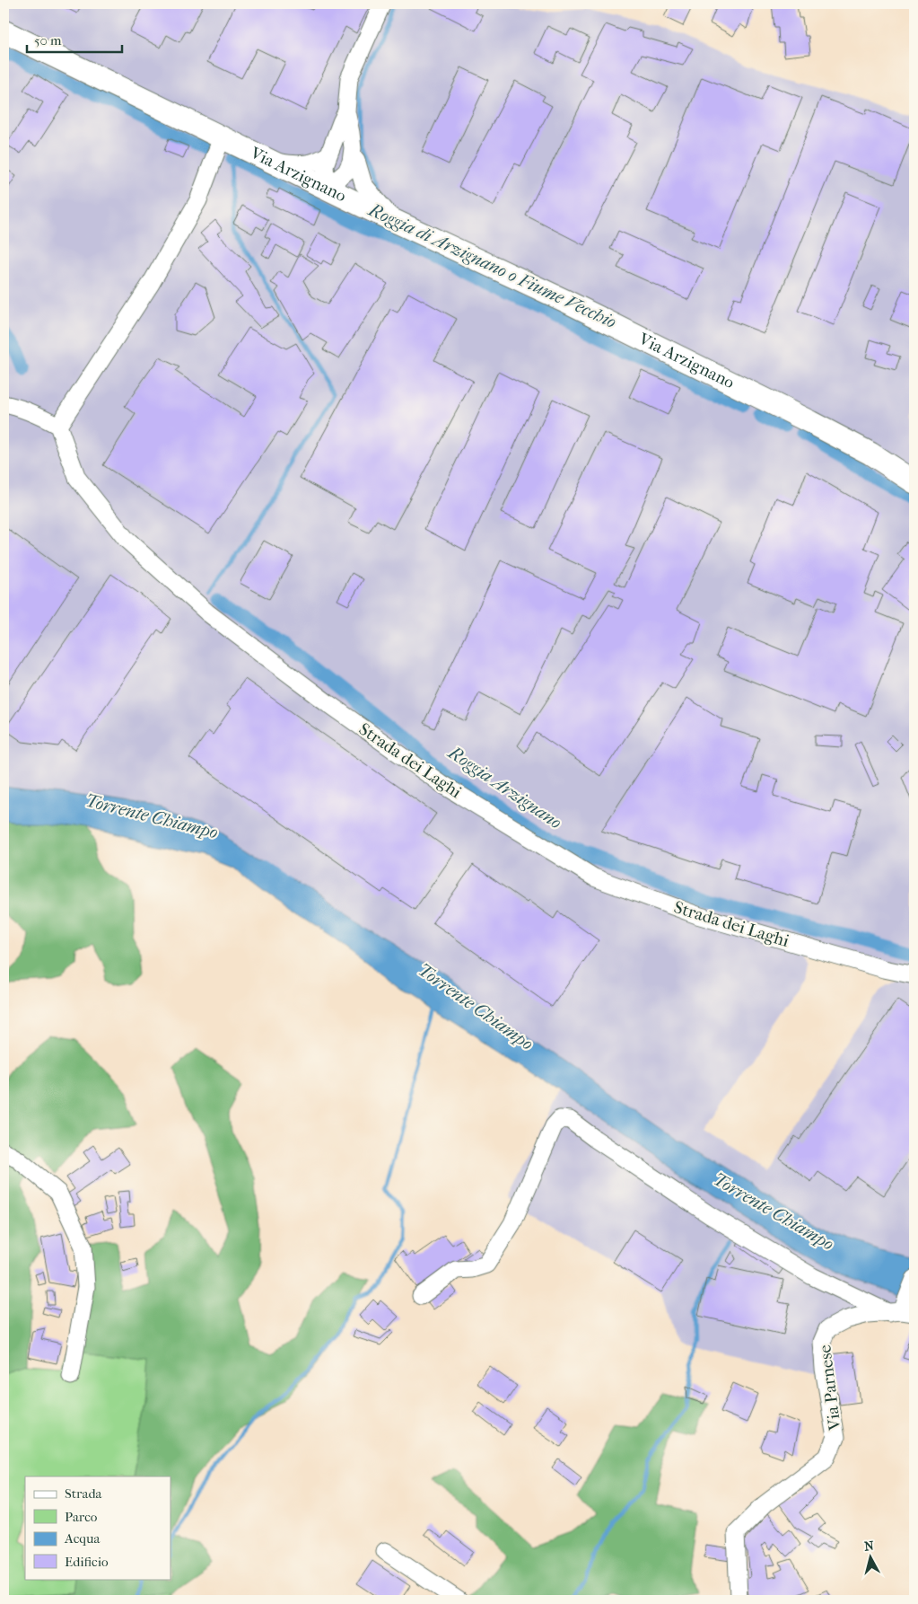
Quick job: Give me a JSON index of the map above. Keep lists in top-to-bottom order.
{
  "streets": {
    "main road": ["Via Arzignano"],
    "street": ["Strada dei Laghi", "Via Parnese"]
  },
  "water": ["Roggia di Arzignano o Fiume Vecchio", "Roggia Arzignano", "Torrente Chiampo"],
  "legend": [
    "Strada",
    "Parco",
    "Acqua",
    "Edificio"
  ],
  "scale_bar": "50 m",
  "north": "top"
}
